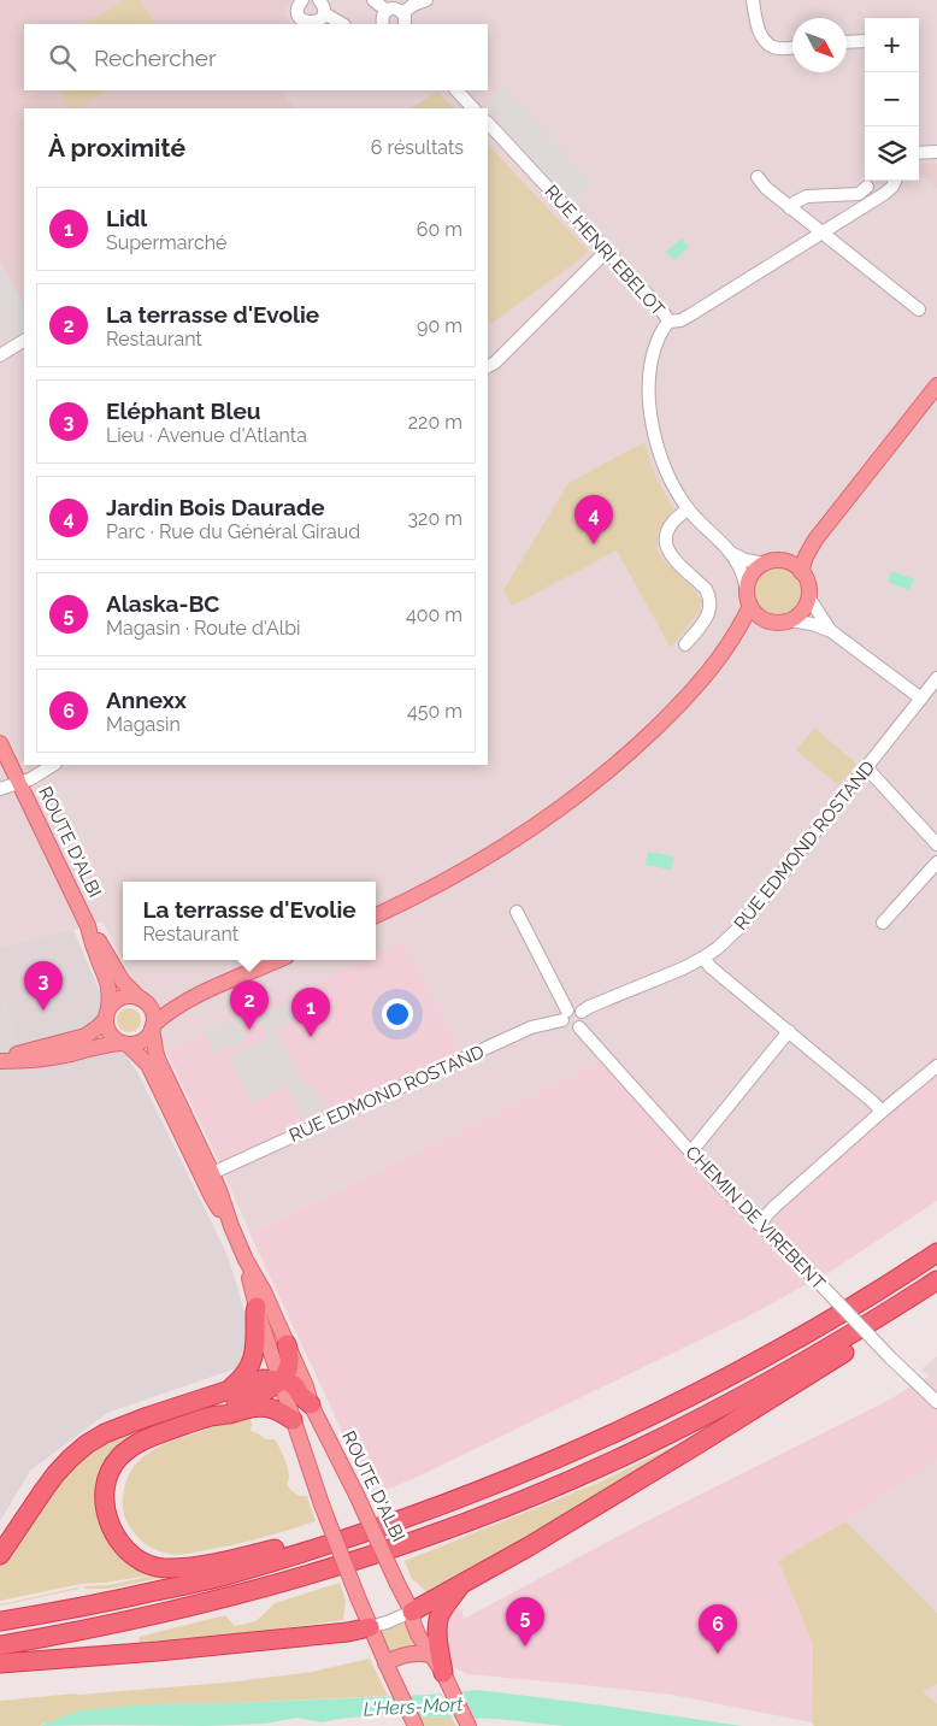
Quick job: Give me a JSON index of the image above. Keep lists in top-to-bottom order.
{
  "streets": {
    "main road": ["ROUTE D'ALBI"],
    "street": ["RUE HENRI EBELOT", "RUE EDMOND ROSTAND", "CHEMIN DE VIREBENT"]
  },
  "crossings": [
    ["ROUTE D'ALBI", "RUE EDMOND ROSTAND"],
    ["RUE EDMOND ROSTAND", "CHEMIN DE VIREBENT"]
  ],
  "water": ["L'Hers-Mort"],
  "north": "bottom right",
  "page": {
    "map_buttons": ["+", "−"],
    "search": "Rechercher",
    "heading": ["À proximité", "6 résultats"],
    "list": [
      {
        "mark": "1",
        "name": "Lidl",
        "note": "Supermarché",
        "value": "60 m"
      },
      {
        "mark": "2",
        "name": "La terrasse d'Evolie",
        "note": "Restaurant",
        "value": "90 m"
      },
      {
        "mark": "3",
        "name": "Eléphant Bleu",
        "note": "Lieu · Avenue d'Atlanta",
        "value": "220 m"
      },
      {
        "mark": "4",
        "name": "Jardin Bois Daurade",
        "note": "Parc · Rue du Général Giraud",
        "value": "320 m"
      },
      {
        "mark": "5",
        "name": "Alaska-BC",
        "note": "Magasin · Route d'Albi",
        "value": "400 m"
      },
      {
        "mark": "6",
        "name": "Annexx",
        "note": "Magasin",
        "value": "450 m"
      }
    ],
    "pins": [
      "4",
      "3",
      "2",
      "1",
      "5",
      "6"
    ],
    "popup": ["La terrasse d'Evolie", "Restaurant"]
  }
}
